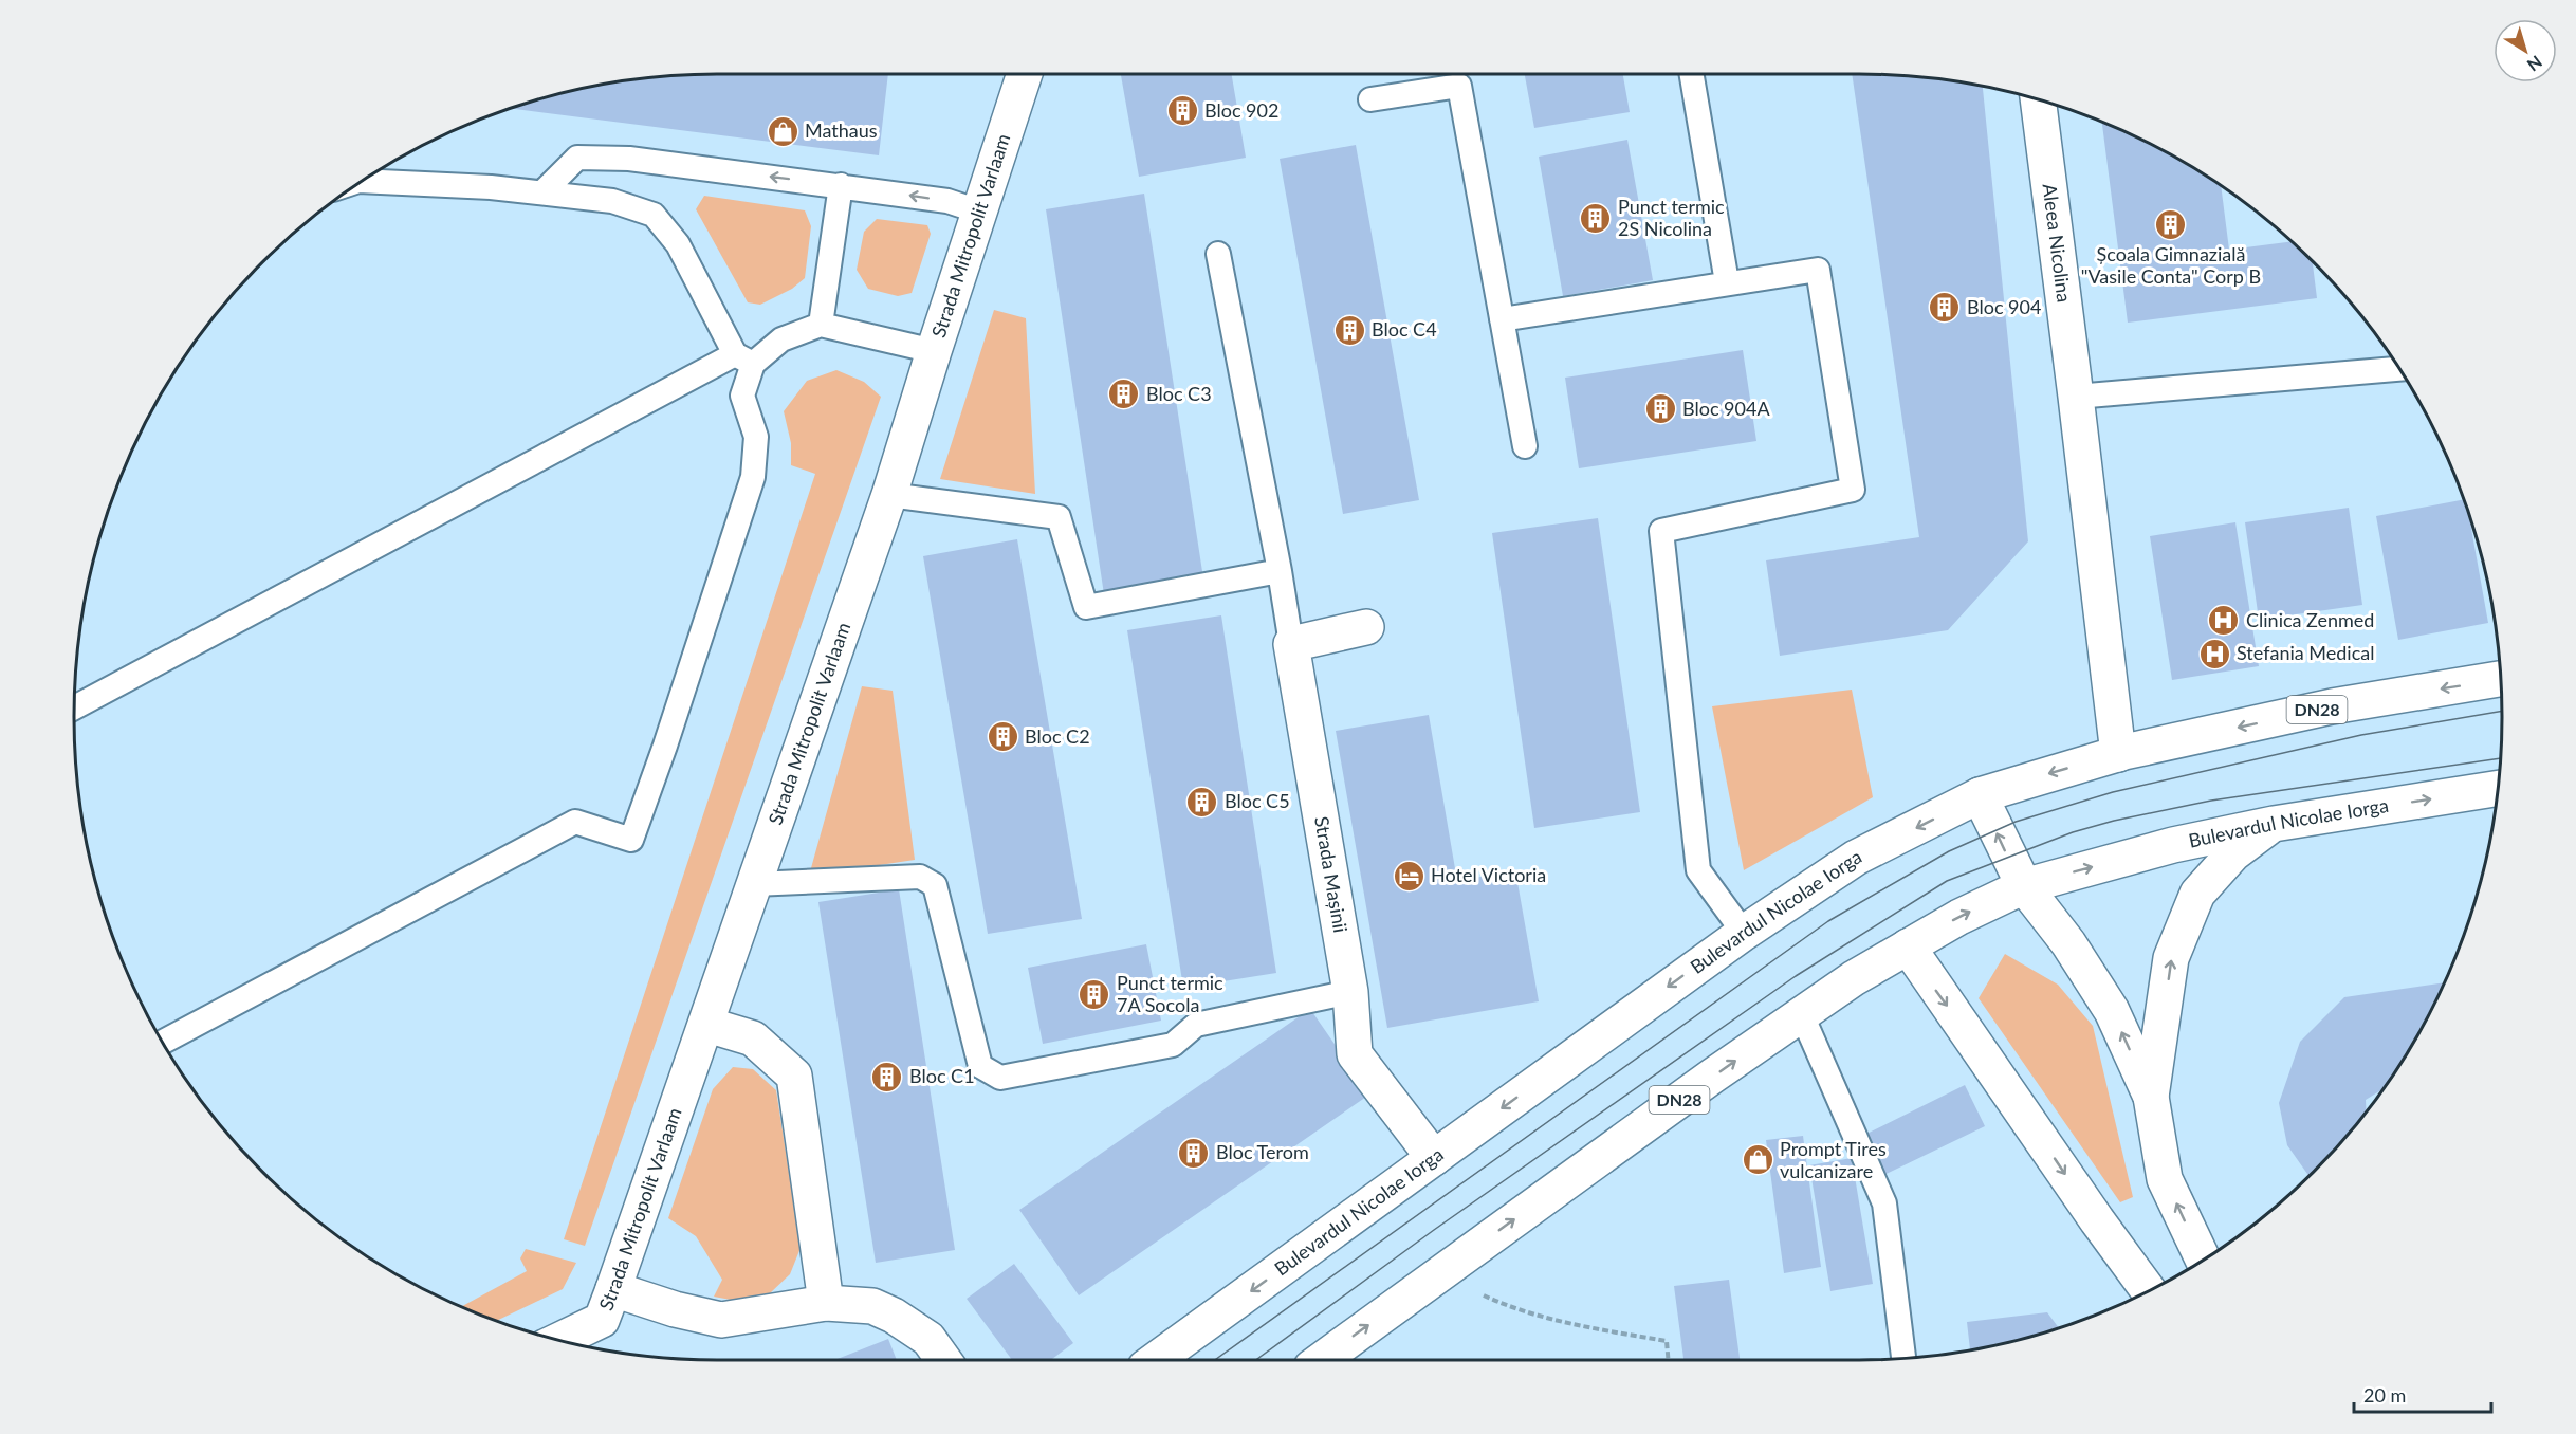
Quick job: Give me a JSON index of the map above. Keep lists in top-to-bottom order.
{
  "streets": {
    "main road": [
      "Strada Mitropolit Varlaam",
      "Aleea Nicolina",
      "DN28",
      "Bulevardul Nicolae Iorga",
      "Strada Mașinii"
    ]
  },
  "crossings": [
    ["Aleea Nicolina", "Bulevardul Nicolae Iorga"],
    ["Bulevardul Nicolae Iorga", "Strada Mașinii"]
  ],
  "places": {
    "building": [
      "Bloc 902",
      "Punct termic 2S Nicolina",
      "Școala Gimnazială \"Vasile Conta\" Corp B",
      "Bloc 904",
      "Bloc C4",
      "Bloc C3",
      "Bloc 904A",
      "Bloc C2",
      "Bloc C5",
      "Punct termic 7A Socola",
      "Bloc C1",
      "Bloc Terom"
    ],
    "shop": ["Mathaus", "Prompt Tires vulcanizare"],
    "hospital": ["Clinica Zenmed", "Stefania Medical"],
    "hotel": ["Hotel Victoria"]
  },
  "scale_bar": "20 m",
  "north": "bottom right"
}
